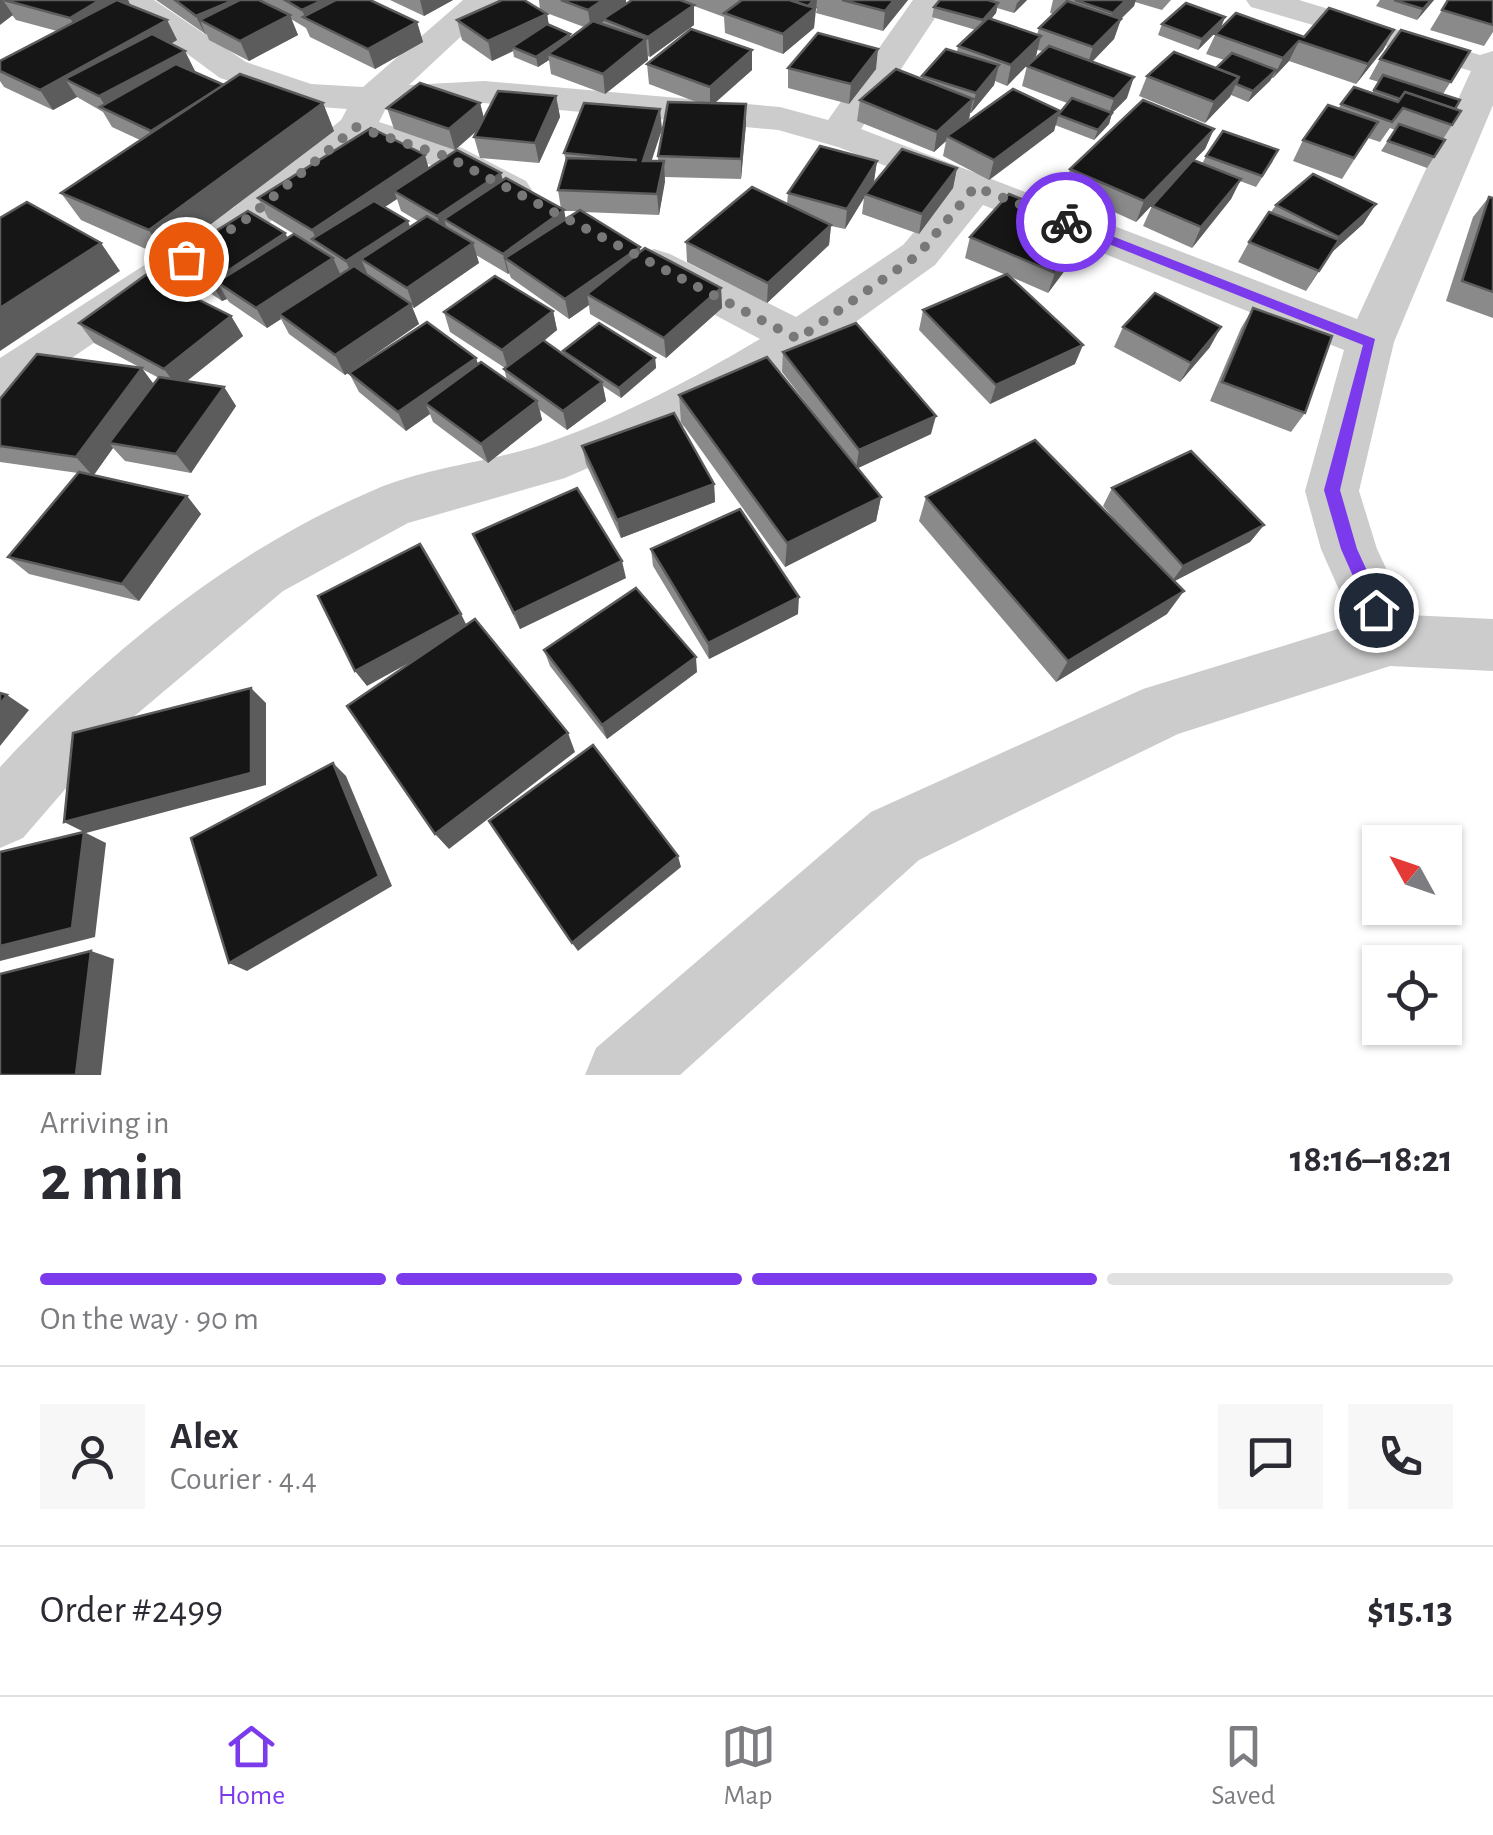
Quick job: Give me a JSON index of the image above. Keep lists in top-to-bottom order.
{
  "north": "top left",
  "page": {
    "heading": ["2 min", "Arriving in", "18:16–18:21"],
    "panel": [
      "Alex",
      "Courier · 4.4",
      "Order #2499",
      "$15.13"
    ],
    "bar": "On the way · 90 m",
    "tabs": ["Home", "Map", "Saved"]
  }
}
